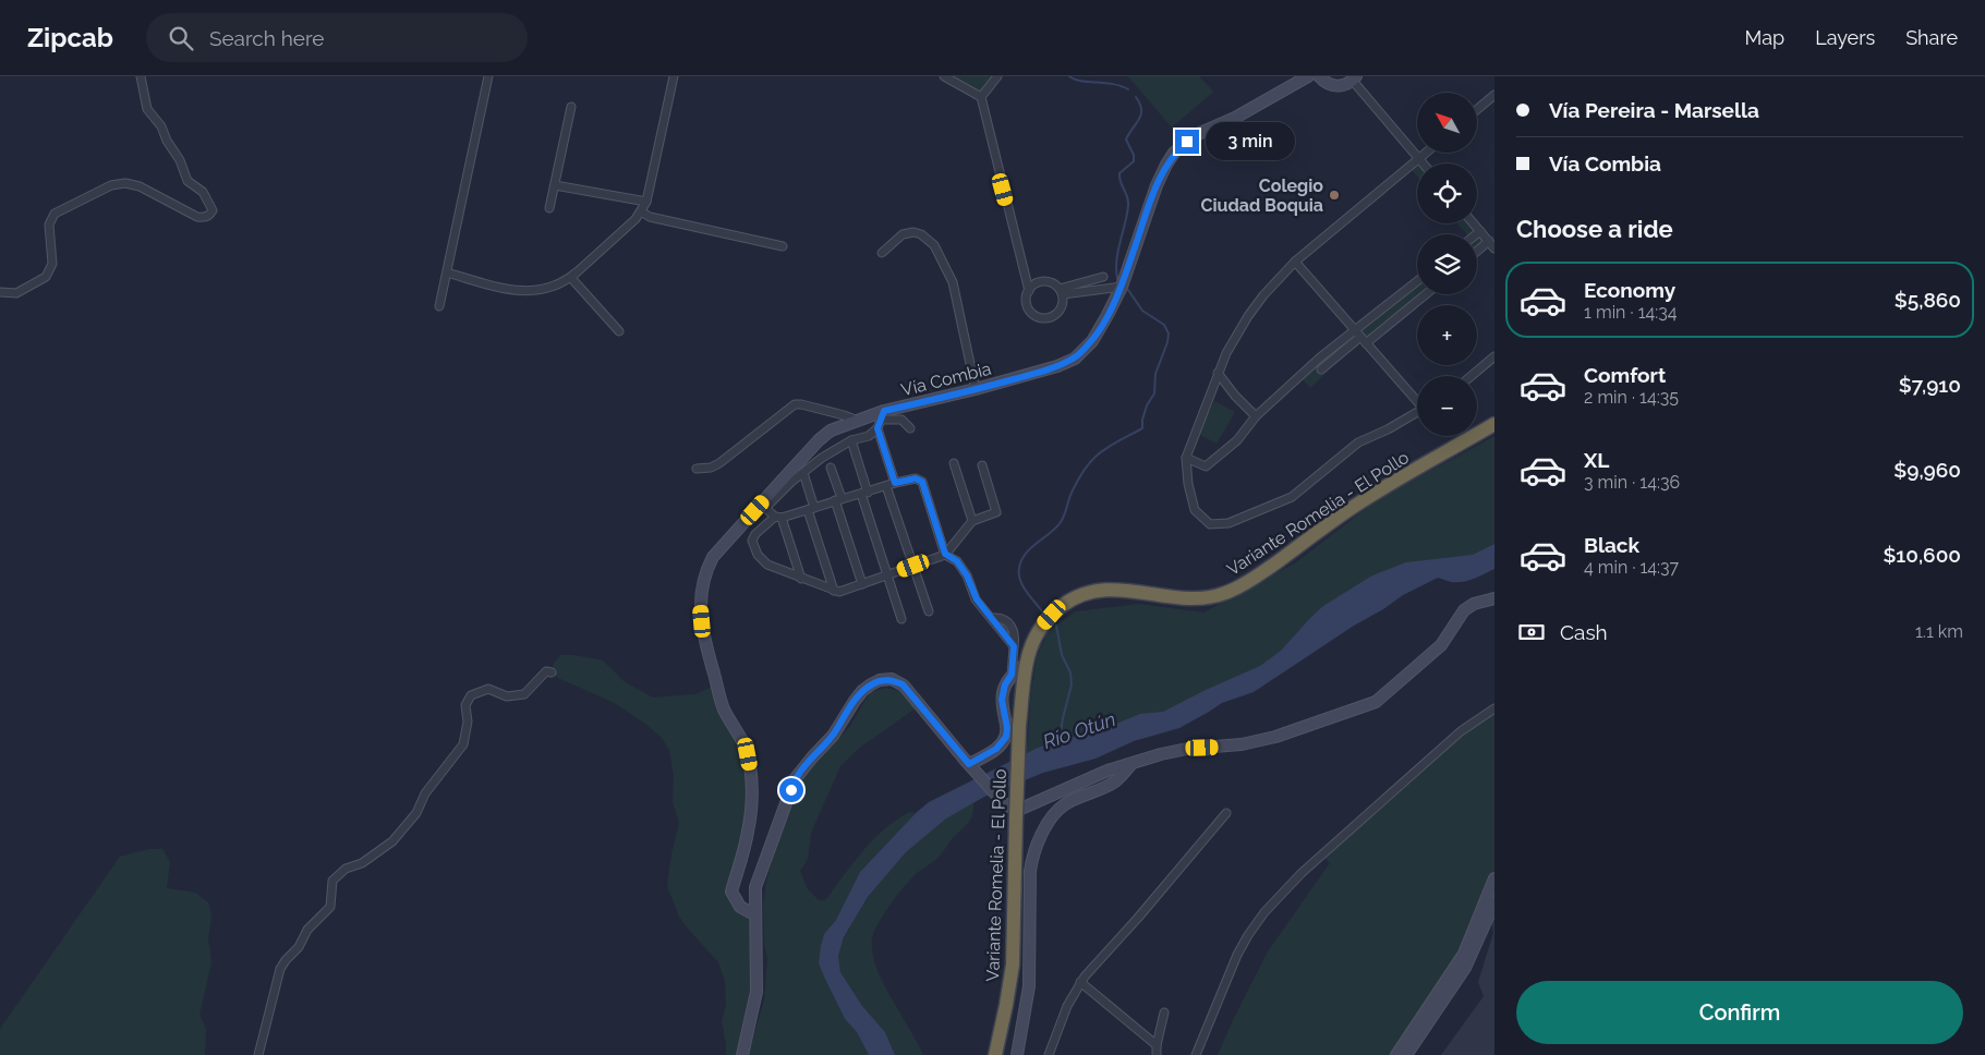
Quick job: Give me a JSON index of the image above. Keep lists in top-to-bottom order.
{
  "streets": {
    "highway": ["Variante Romelia - El Pollo"],
    "main road": ["Vía Combia"]
  },
  "water": ["Río Otún"],
  "places": ["Colegio Ciudad Boquia"],
  "north": "top left",
  "page": {
    "header": "Zipcab",
    "search": "Search here",
    "nav": ["Map", "Layers", "Share"],
    "banner": ["Vía Pereira - Marsella", "Vía Combia"],
    "map_buttons": ["+", "−"],
    "bubble": "3 min",
    "heading": "Choose a ride",
    "list": [
      {
        "name": "Economy",
        "note": "1 min · 14:34",
        "value": "$5,860"
      },
      {
        "name": "Comfort",
        "note": "2 min · 14:35",
        "value": "$7,910"
      },
      {
        "name": "XL",
        "note": "3 min · 14:36",
        "value": "$9,960"
      },
      {
        "name": "Black",
        "note": "4 min · 14:37",
        "value": "$10,600"
      }
    ],
    "pay": ["Cash", "1.1 km"],
    "buttons": "Confirm"
  }
}
